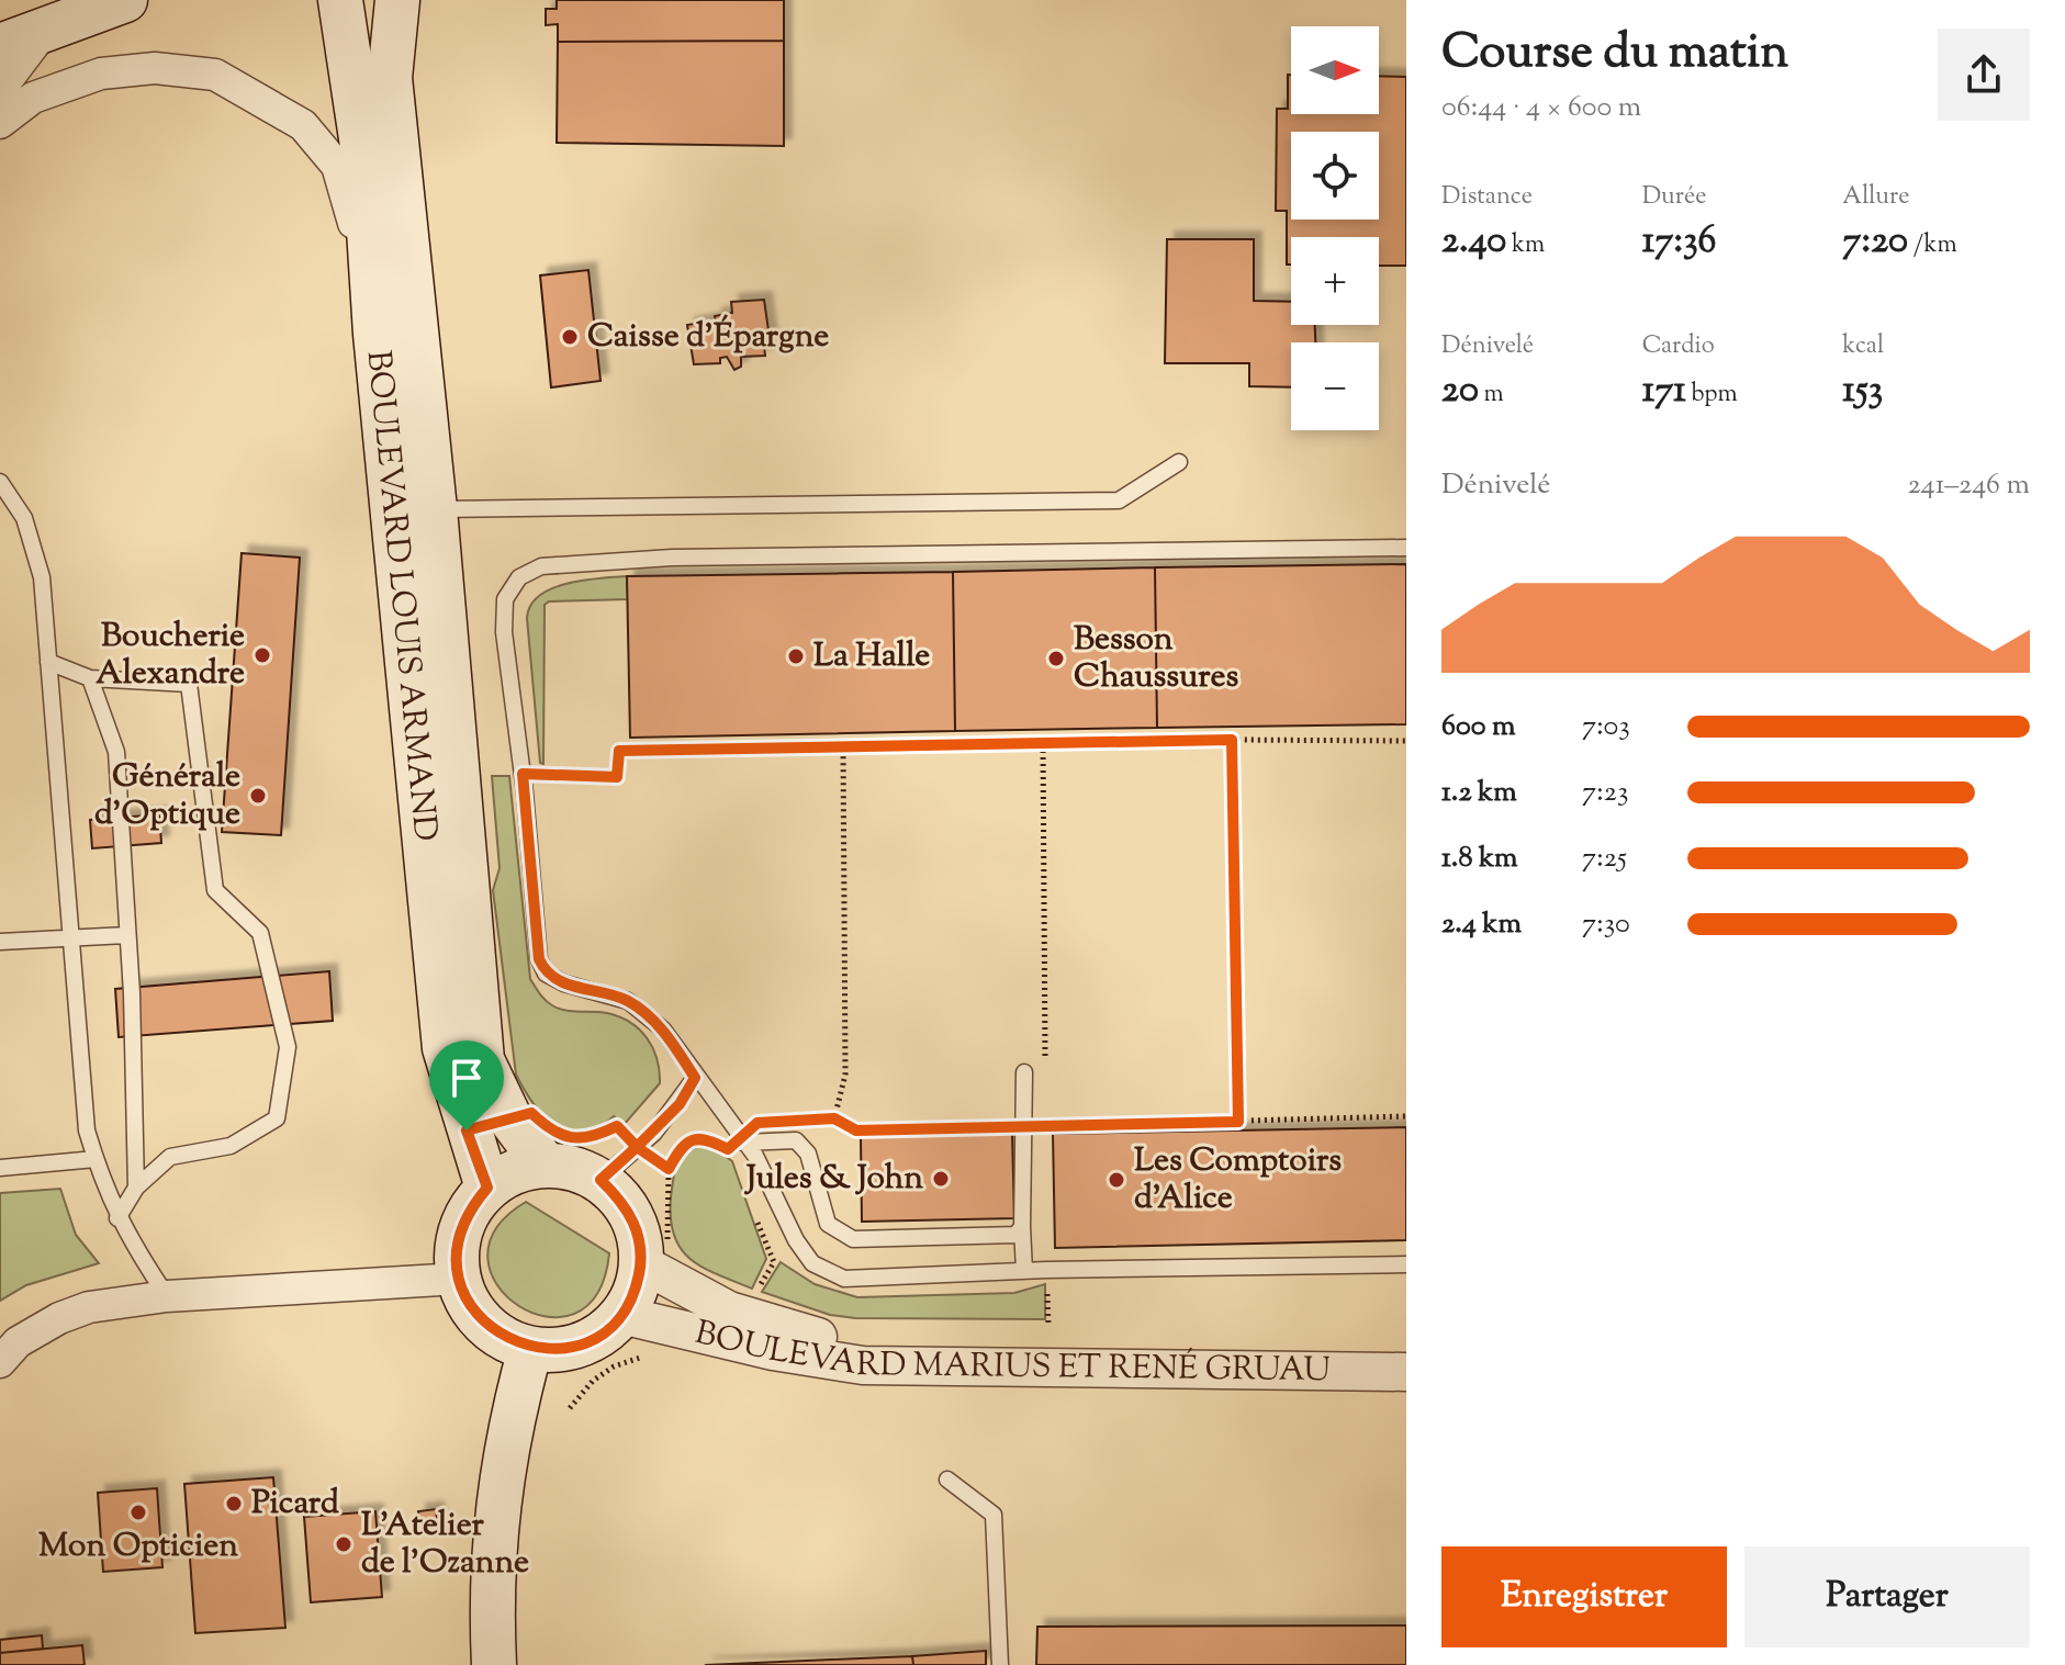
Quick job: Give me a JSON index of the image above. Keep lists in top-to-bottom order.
{
  "streets": {
    "main road": ["BOULEVARD LOUIS ARMAND"],
    "street": ["BOULEVARD MARIUS ET RENÉ GRUAU"]
  },
  "crossings": [
    ["BOULEVARD LOUIS ARMAND", "BOULEVARD MARIUS ET RENÉ GRUAU"]
  ],
  "places": [
    "Caisse d'Épargne",
    "Boucherie Alexandre",
    "La Halle",
    "Besson Chaussures",
    "Générale d'Optique",
    "Jules & John",
    "Les Comptoirs d'Alice",
    "Picard",
    "Mon Opticien",
    "L'Atelier de l'Ozanne"
  ],
  "north": "right",
  "page": {
    "heading": ["Course du matin", "06:44 · 4 × 600 m"],
    "map_buttons": ["+", "−"],
    "stats": [
      ["Distance", "2.40 km"],
      ["Durée", "17:36"],
      ["Allure", "7:20 /km"],
      ["Dénivelé", "20 m"],
      ["Cardio", "171 bpm"],
      ["kcal", "153"]
    ],
    "chart": ["Dénivelé", "241–246 m"],
    "list": [
      {
        "name": "600 m",
        "note": "7:03"
      },
      {
        "name": "1.2 km",
        "note": "7:23"
      },
      {
        "name": "1.8 km",
        "note": "7:25"
      },
      {
        "name": "2.4 km",
        "note": "7:30"
      }
    ],
    "buttons": ["Enregistrer", "Partager"]
  }
}
